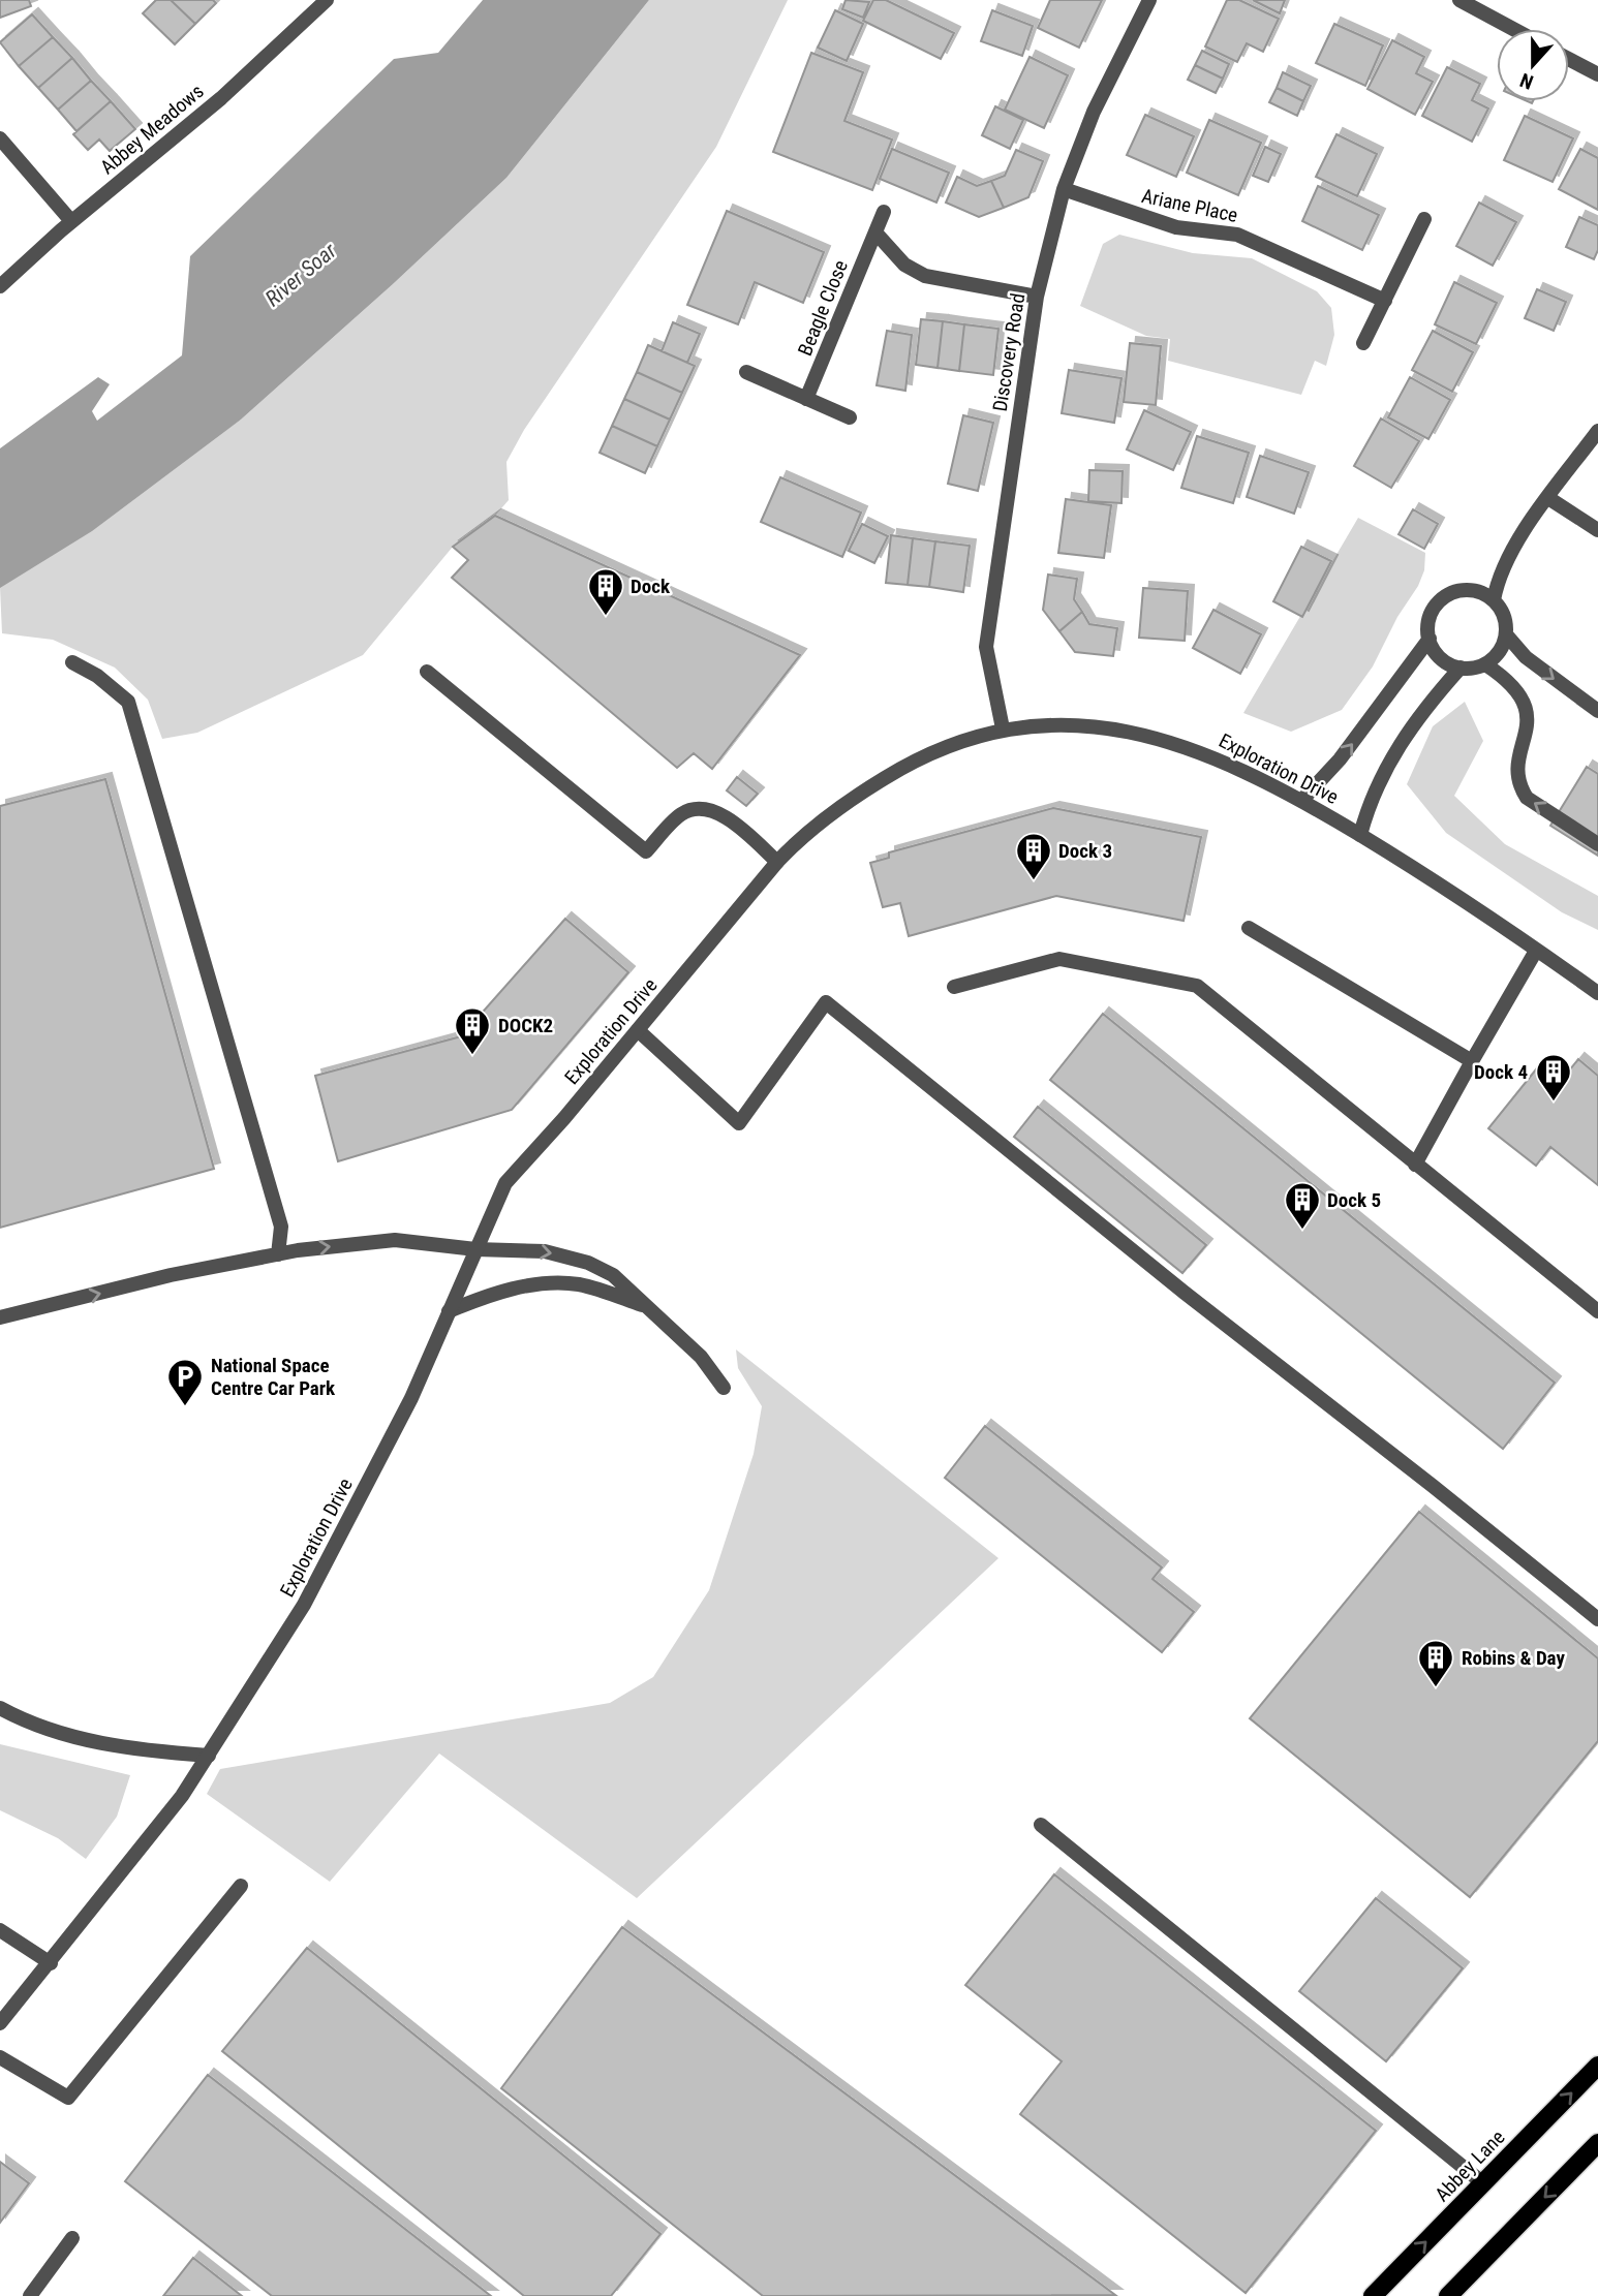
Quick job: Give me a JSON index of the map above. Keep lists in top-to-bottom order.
{
  "streets": {
    "main road": ["Abbey Lane"],
    "street": [
      "Abbey Meadows",
      "Ariane Place",
      "Beagle Close",
      "Discovery Road",
      "Exploration Drive"
    ]
  },
  "crossings": [
    ["Ariane Place", "Discovery Road"],
    ["Discovery Road", "Exploration Drive"]
  ],
  "water": ["River Soar"],
  "places": {
    "building": [
      "Dock",
      "Dock 3",
      "DOCK2",
      "Dock 4",
      "Dock 5",
      "Robins & Day"
    ],
    "parking": ["National Space Centre Car Park"]
  },
  "north": "bottom"
}
